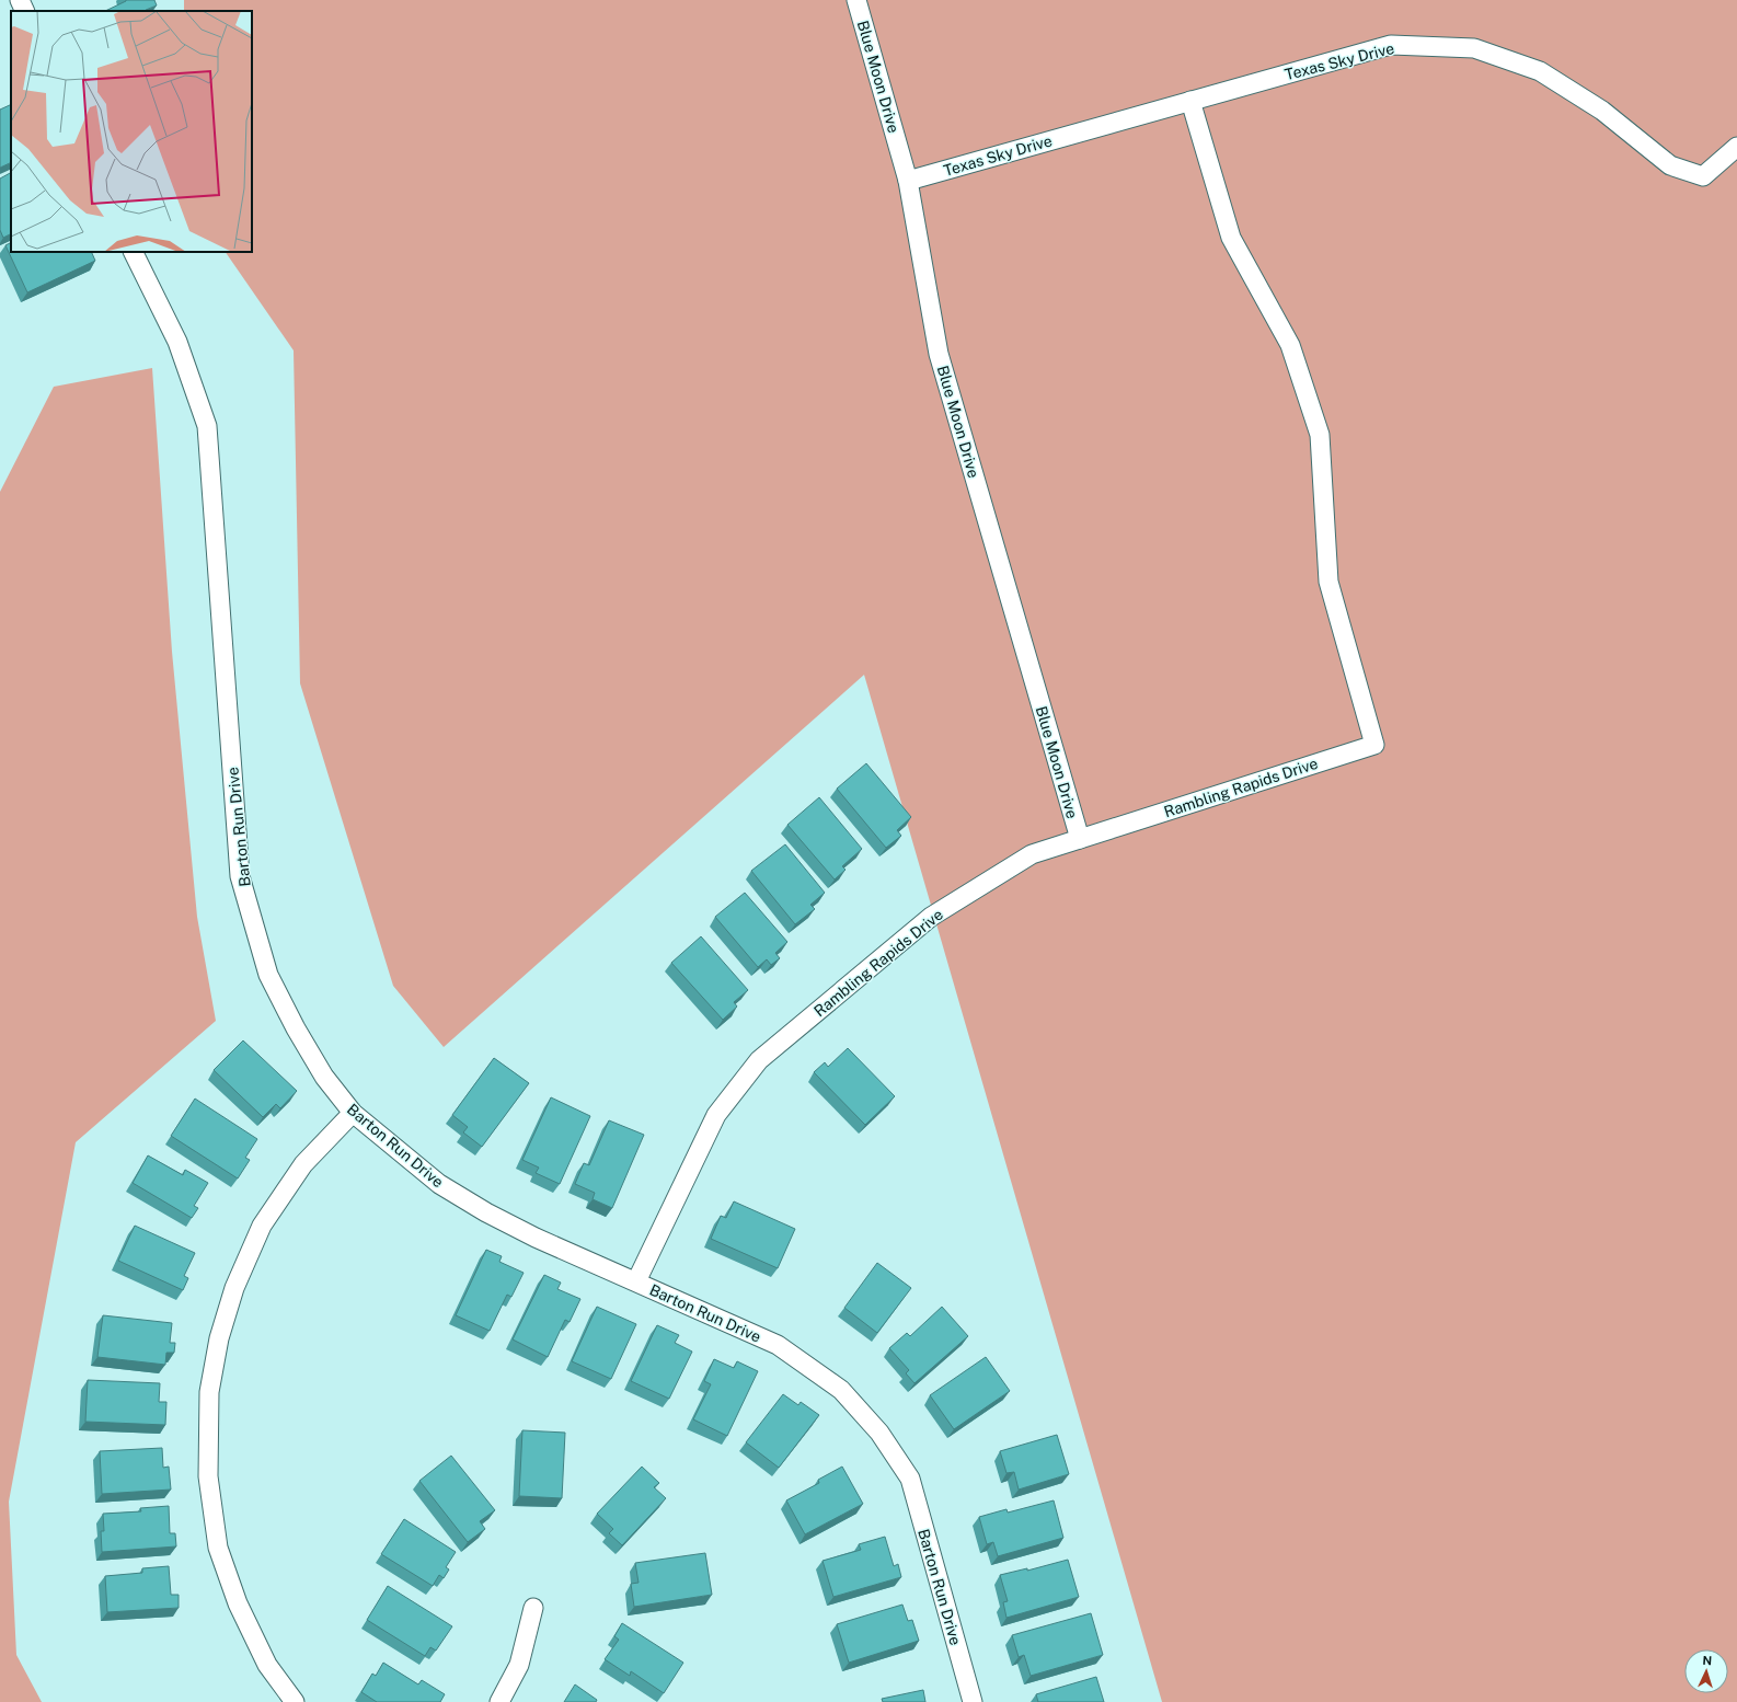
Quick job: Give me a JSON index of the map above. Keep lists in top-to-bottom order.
{
  "streets": {
    "street": [
      "Texas Sky Drive",
      "Blue Moon Drive",
      "Rambling Rapids Drive",
      "Barton Run Drive"
    ]
  },
  "crossings": [
    ["Texas Sky Drive", "Blue Moon Drive"],
    ["Texas Sky Drive", "Rambling Rapids Drive"],
    ["Blue Moon Drive", "Rambling Rapids Drive"],
    ["Rambling Rapids Drive", "Barton Run Drive"]
  ],
  "north": "top"
}
